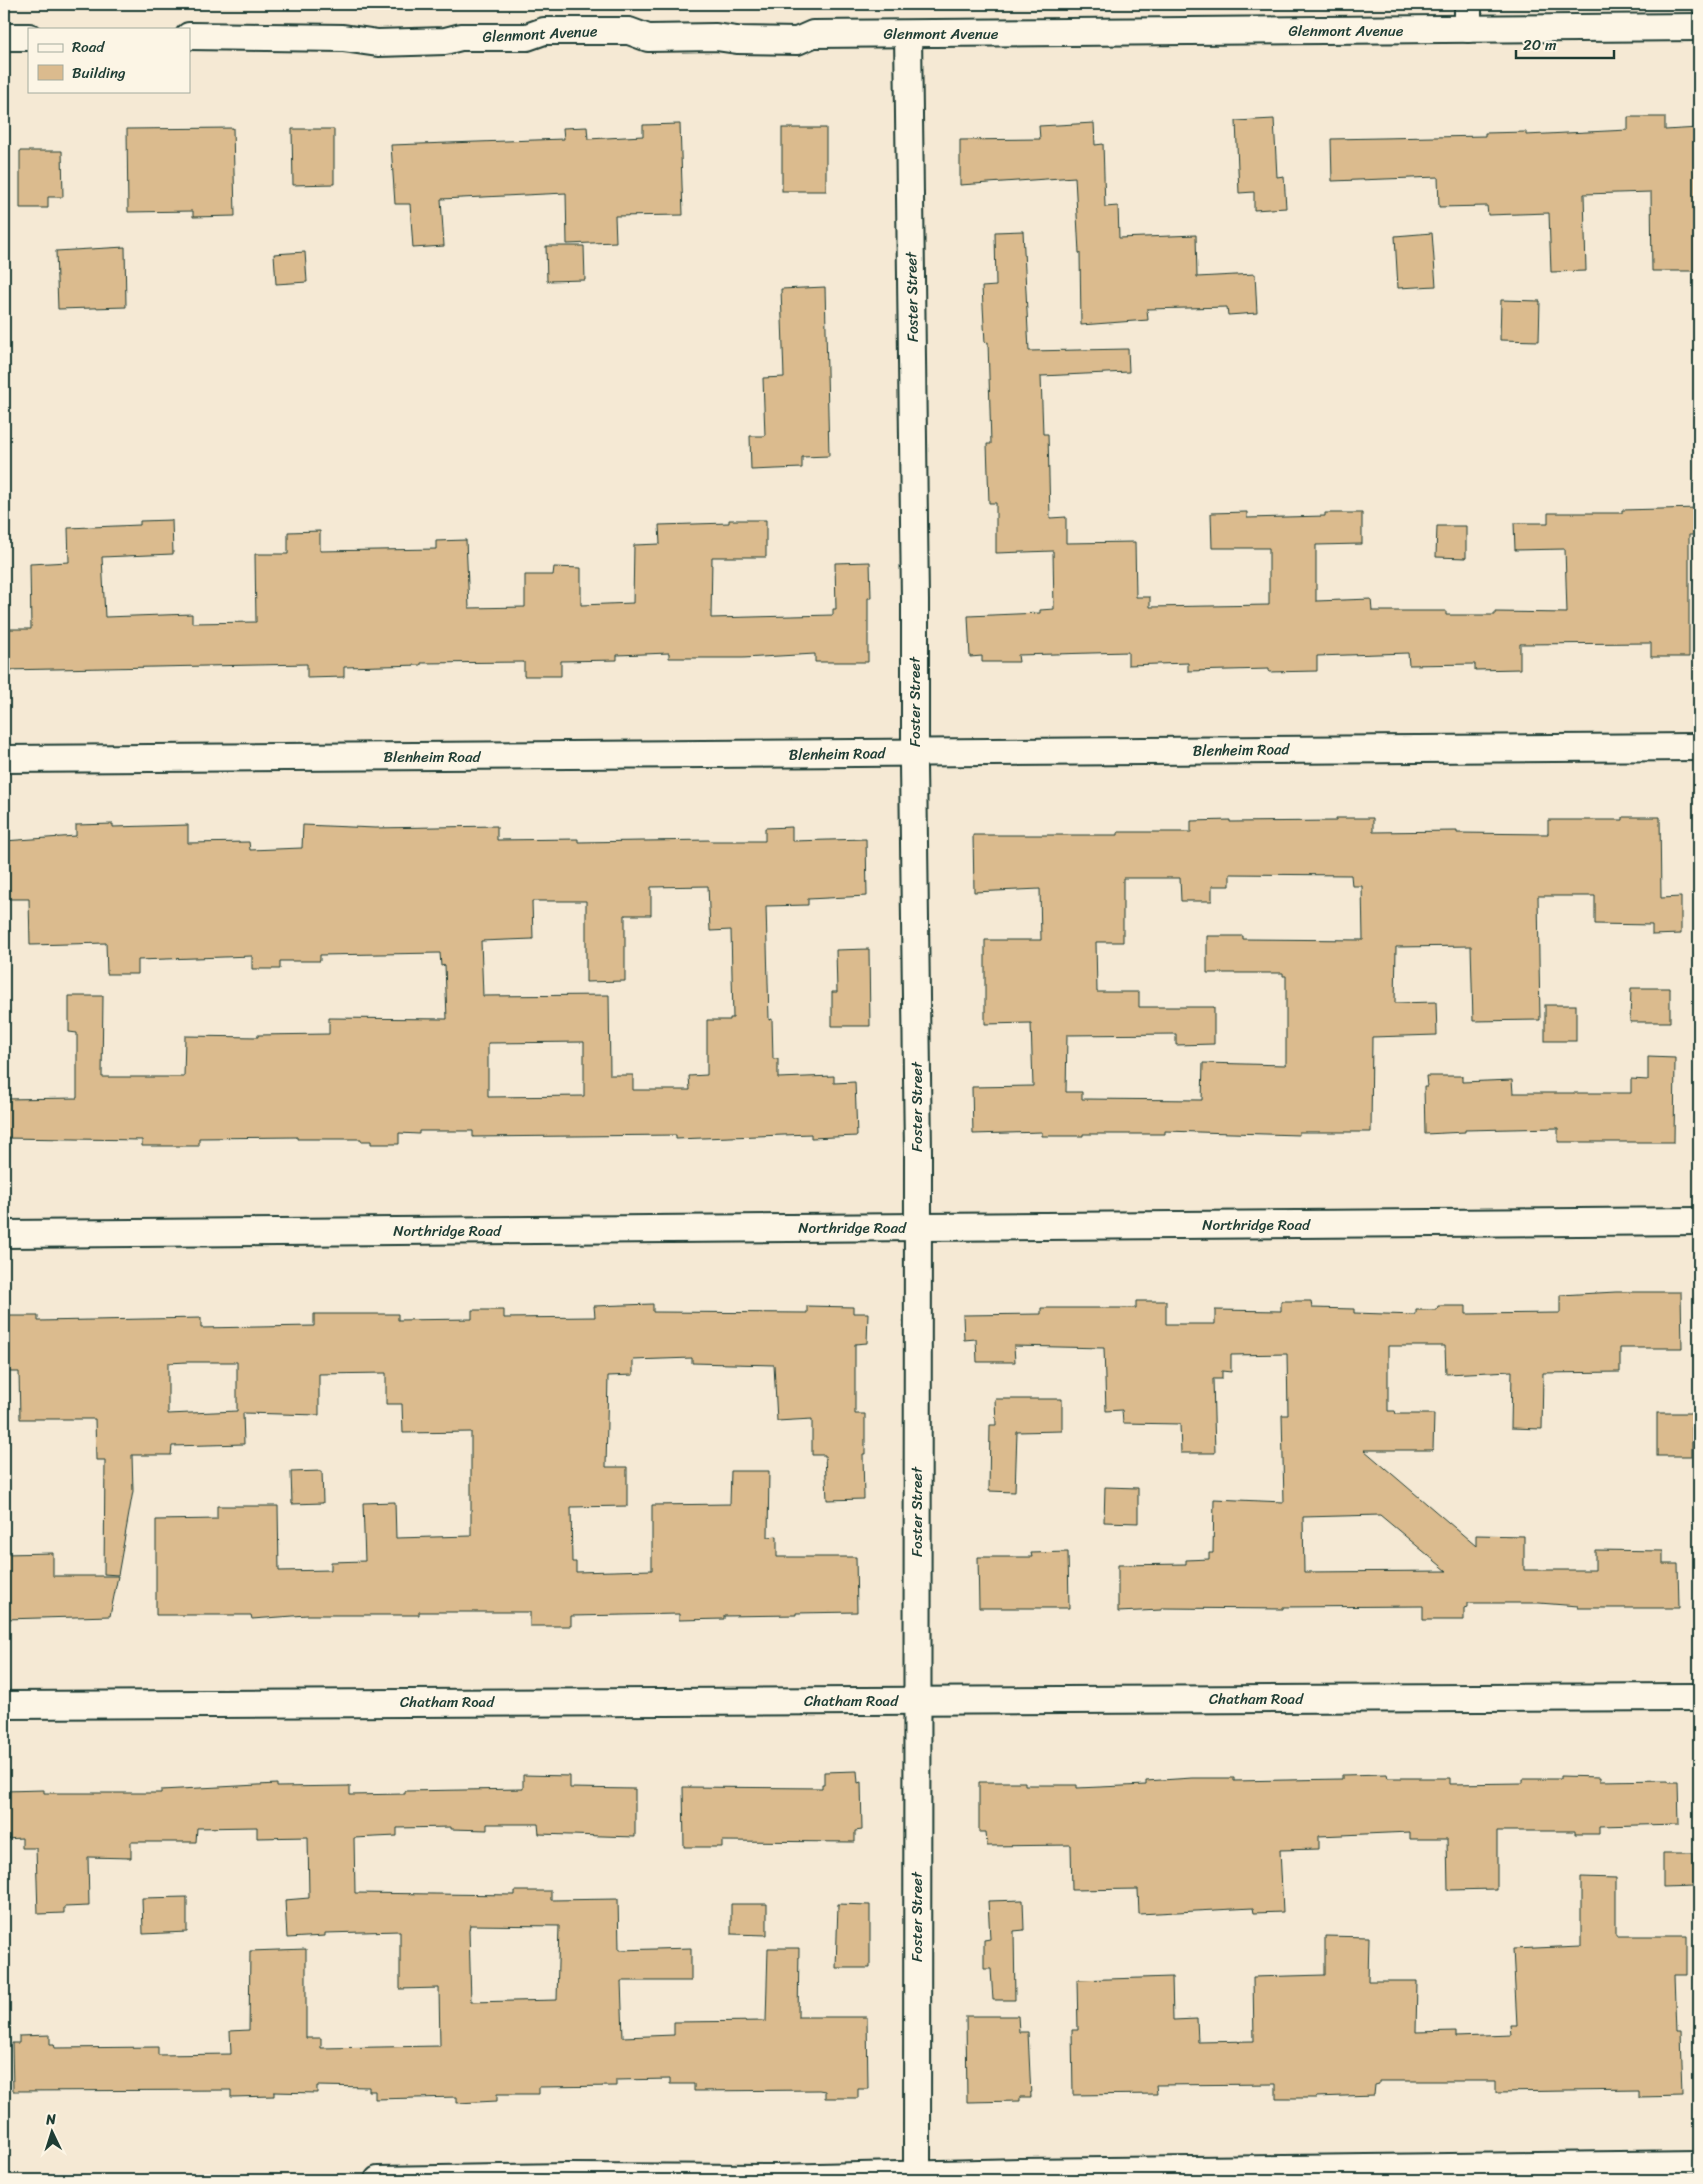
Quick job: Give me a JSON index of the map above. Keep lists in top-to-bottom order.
{
  "streets": {
    "street": [
      "Glenmont Avenue",
      "Foster Street",
      "Blenheim Road",
      "Northridge Road",
      "Chatham Road"
    ]
  },
  "crossings": [
    ["Glenmont Avenue", "Foster Street"],
    ["Foster Street", "Blenheim Road"],
    ["Foster Street", "Northridge Road"],
    ["Foster Street", "Chatham Road"]
  ],
  "legend": ["Road", "Building"],
  "scale_bar": "20 m",
  "north": "top"
}
